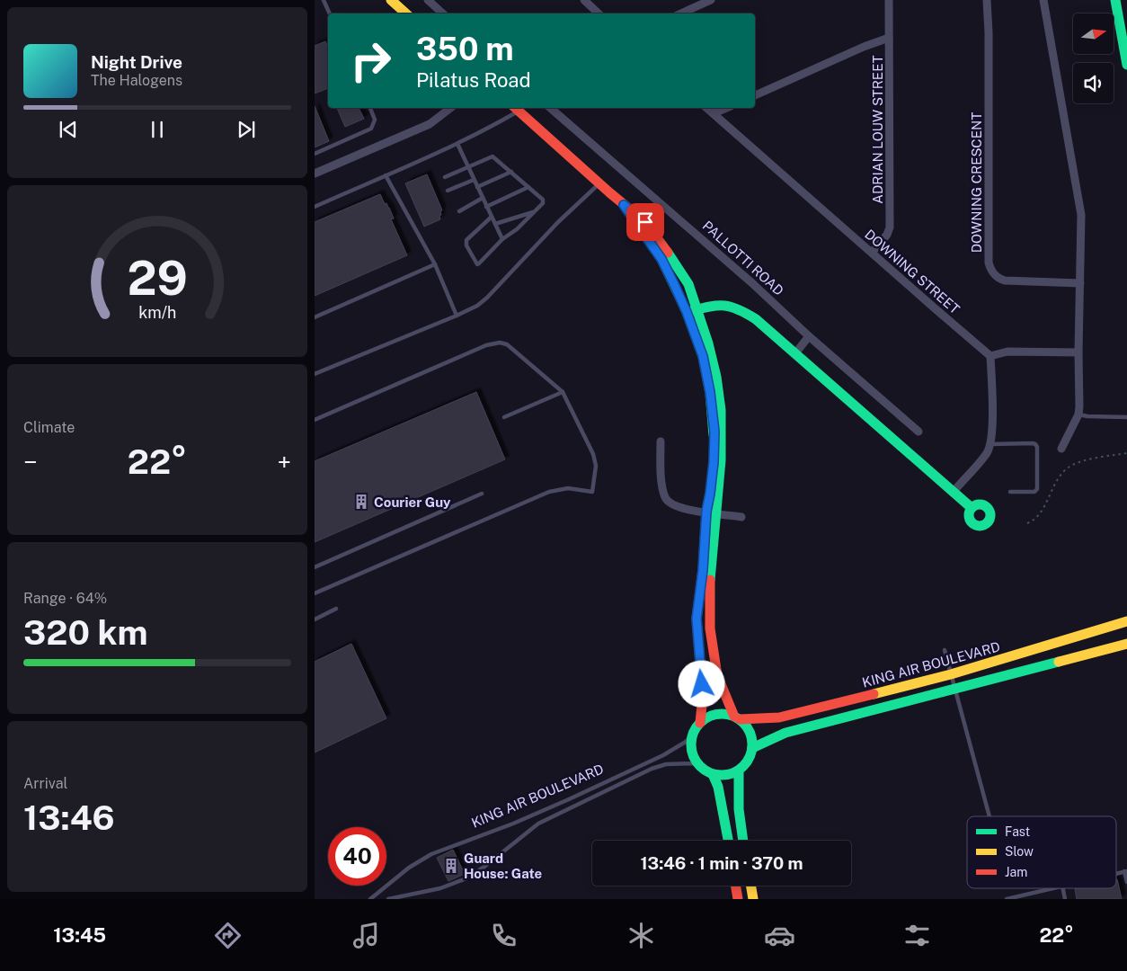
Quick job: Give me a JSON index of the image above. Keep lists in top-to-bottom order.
{
  "streets": {
    "street": [
      "ADRIAN LOUW STREET",
      "DOWNING CRESCENT",
      "PALLOTTI ROAD",
      "DOWNING STREET",
      "KING AIR BOULEVARD"
    ]
  },
  "crossings": [
    ["ADRIAN LOUW STREET", "DOWNING STREET"]
  ],
  "places": {
    "building": ["Courier Guy", "Guard House: Gate"]
  },
  "legend": ["Fast", "Slow", "Jam"],
  "north": "right",
  "page": {
    "turn": ["350 m", "Pilatus Road"],
    "song": ["Night Drive", "The Halogens"],
    "tile": [
      "Climate",
      ["Range · 64%", "320 km"],
      ["Arrival", "13:46"]
    ],
    "heat": ["−", "22°", "+"],
    "limit": "40",
    "trip": "13:46 · 1 min · 370 m",
    "tabs": ["13:45", "22°"],
    "gauge": ["29", "km/h"]
  }
}
